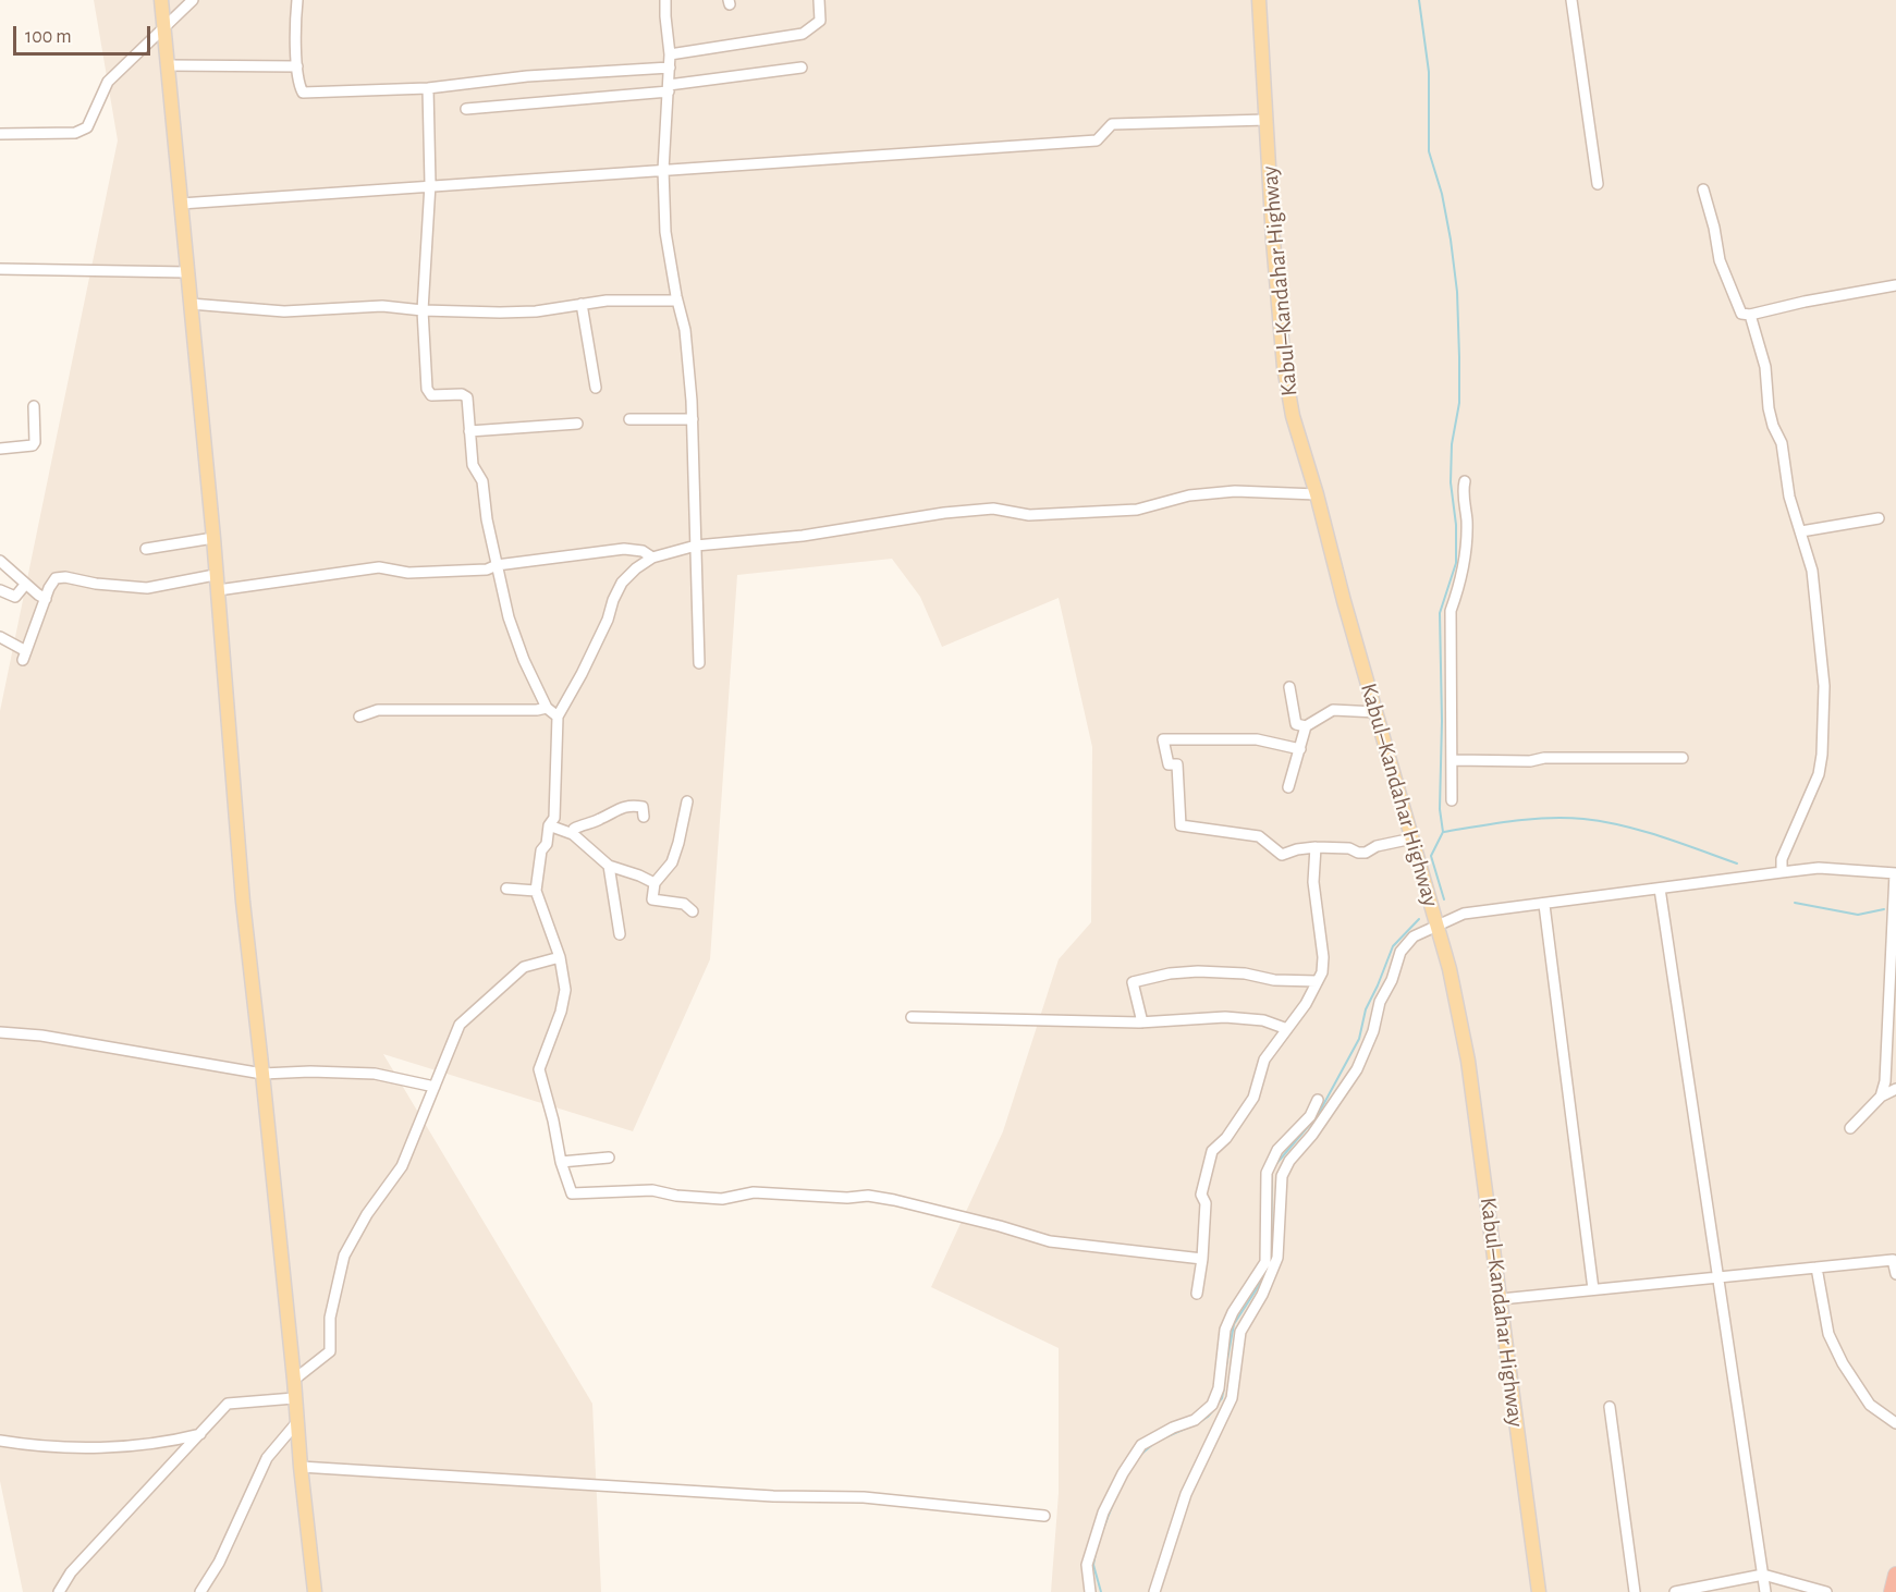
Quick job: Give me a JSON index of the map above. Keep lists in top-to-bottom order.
{
  "streets": {
    "main road": ["Kabul–Kandahar Highway"]
  },
  "scale_bar": "100 m"
}
